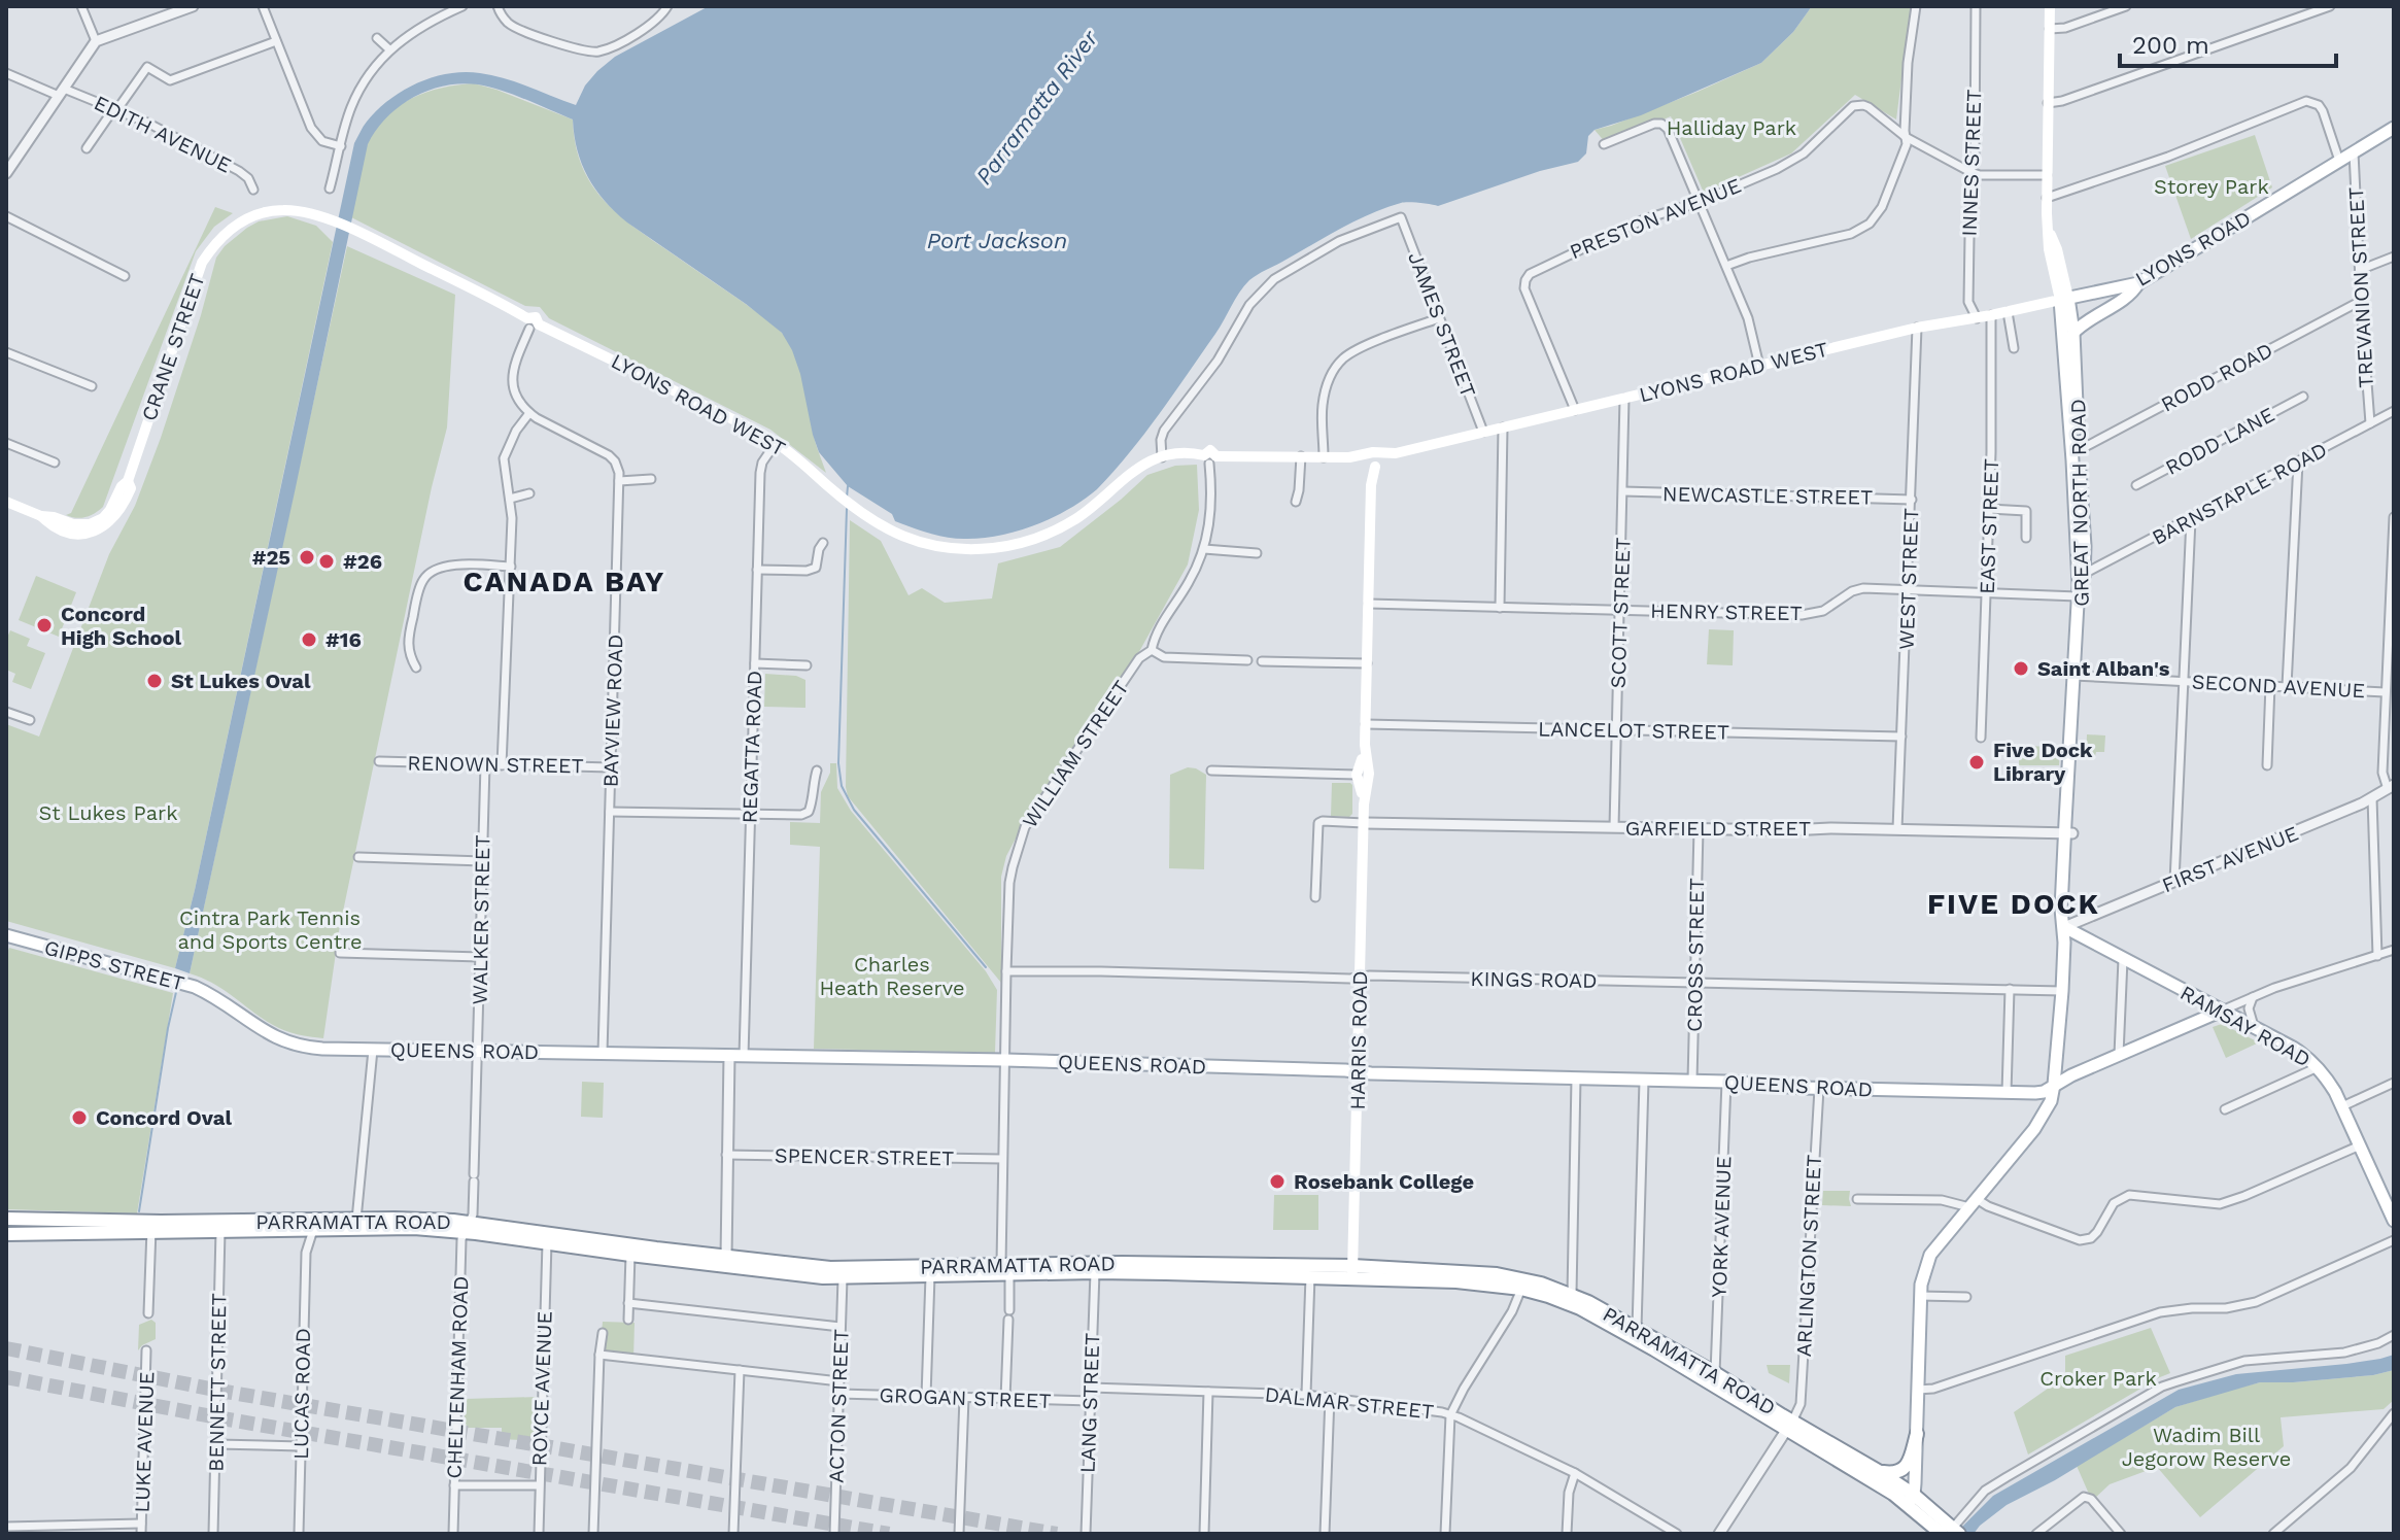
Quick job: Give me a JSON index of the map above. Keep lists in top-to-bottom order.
{
  "streets": {
    "highway": ["PARRAMATTA ROAD"],
    "main road": [
      "LYONS ROAD",
      "CRANE STREET",
      "LYONS ROAD WEST",
      "GREAT NORTH ROAD",
      "GIPPS STREET",
      "RAMSAY ROAD",
      "HARRIS ROAD",
      "QUEENS ROAD"
    ],
    "street": [
      "EDITH AVENUE",
      "INNES STREET",
      "PRESTON AVENUE",
      "TREVANION STREET",
      "JAMES STREET",
      "RODD ROAD",
      "RODD LANE",
      "BARNSTAPLE ROAD",
      "NEWCASTLE STREET",
      "EAST STREET",
      "WEST STREET",
      "HENRY STREET",
      "SCOTT STREET",
      "SECOND AVENUE",
      "BAYVIEW ROAD",
      "LANCELOT STREET",
      "REGATTA ROAD",
      "WILLIAM STREET",
      "RENOWN STREET",
      "GARFIELD STREET",
      "FIRST AVENUE",
      "WALKER STREET",
      "CROSS STREET",
      "KINGS ROAD",
      "SPENCER STREET",
      "YORK AVENUE",
      "ARLINGTON STREET",
      "CHELTENHAM ROAD",
      "BENNETT STREET",
      "ROYCE AVENUE",
      "LUCAS ROAD",
      "GROGAN STREET",
      "LANG STREET",
      "DALMAR STREET",
      "ACTON STREET",
      "LUKE AVENUE"
    ]
  },
  "crossings": [
    ["INNES STREET", "LYONS ROAD WEST"],
    ["PRESTON AVENUE", "LYONS ROAD WEST"],
    ["LYONS ROAD", "TREVANION STREET"],
    ["LYONS ROAD", "LYONS ROAD WEST"],
    ["LYONS ROAD", "GREAT NORTH ROAD"],
    ["TREVANION STREET", "RODD ROAD"],
    ["TREVANION STREET", "BARNSTAPLE ROAD"],
    ["JAMES STREET", "LYONS ROAD WEST"],
    ["CRANE STREET", "LYONS ROAD WEST"],
    ["LYONS ROAD WEST", "GREAT NORTH ROAD"],
    ["LYONS ROAD WEST", "EAST STREET"],
    ["LYONS ROAD WEST", "WEST STREET"],
    ["LYONS ROAD WEST", "SCOTT STREET"],
    ["LYONS ROAD WEST", "REGATTA ROAD"],
    ["LYONS ROAD WEST", "WILLIAM STREET"],
    ["LYONS ROAD WEST", "HARRIS ROAD"],
    ["RODD ROAD", "GREAT NORTH ROAD"],
    ["BARNSTAPLE ROAD", "GREAT NORTH ROAD"],
    ["NEWCASTLE STREET", "WEST STREET"],
    ["NEWCASTLE STREET", "SCOTT STREET"],
    ["GREAT NORTH ROAD", "HENRY STREET"],
    ["GREAT NORTH ROAD", "SECOND AVENUE"],
    ["GREAT NORTH ROAD", "GARFIELD STREET"],
    ["GREAT NORTH ROAD", "FIRST AVENUE"],
    ["GREAT NORTH ROAD", "KINGS ROAD"],
    ["GREAT NORTH ROAD", "RAMSAY ROAD"],
    ["GREAT NORTH ROAD", "QUEENS ROAD"],
    ["GREAT NORTH ROAD", "PARRAMATTA ROAD"],
    ["EAST STREET", "HENRY STREET"],
    ["WEST STREET", "HENRY STREET"],
    ["WEST STREET", "LANCELOT STREET"],
    ["WEST STREET", "GARFIELD STREET"],
    ["HENRY STREET", "SCOTT STREET"],
    ["HENRY STREET", "HARRIS ROAD"],
    ["SCOTT STREET", "LANCELOT STREET"],
    ["SCOTT STREET", "GARFIELD STREET"],
    ["BAYVIEW ROAD", "RENOWN STREET"],
    ["BAYVIEW ROAD", "QUEENS ROAD"],
    ["LANCELOT STREET", "HARRIS ROAD"],
    ["REGATTA ROAD", "QUEENS ROAD"],
    ["WILLIAM STREET", "KINGS ROAD"],
    ["WILLIAM STREET", "QUEENS ROAD"],
    ["WILLIAM STREET", "SPENCER STREET"],
    ["WILLIAM STREET", "PARRAMATTA ROAD"],
    ["WILLIAM STREET", "GROGAN STREET"],
    ["RENOWN STREET", "WALKER STREET"],
    ["GARFIELD STREET", "CROSS STREET"],
    ["GARFIELD STREET", "HARRIS ROAD"],
    ["FIRST AVENUE", "RAMSAY ROAD"],
    ["WALKER STREET", "QUEENS ROAD"],
    ["WALKER STREET", "PARRAMATTA ROAD"],
    ["WALKER STREET", "CHELTENHAM ROAD"],
    ["CROSS STREET", "KINGS ROAD"],
    ["CROSS STREET", "QUEENS ROAD"],
    ["GIPPS STREET", "QUEENS ROAD"],
    ["KINGS ROAD", "HARRIS ROAD"],
    ["RAMSAY ROAD", "QUEENS ROAD"],
    ["HARRIS ROAD", "QUEENS ROAD"],
    ["HARRIS ROAD", "PARRAMATTA ROAD"],
    ["QUEENS ROAD", "YORK AVENUE"],
    ["QUEENS ROAD", "ARLINGTON STREET"],
    ["PARRAMATTA ROAD", "YORK AVENUE"],
    ["PARRAMATTA ROAD", "ARLINGTON STREET"],
    ["PARRAMATTA ROAD", "CHELTENHAM ROAD"],
    ["PARRAMATTA ROAD", "BENNETT STREET"],
    ["PARRAMATTA ROAD", "ROYCE AVENUE"],
    ["PARRAMATTA ROAD", "LUCAS ROAD"],
    ["PARRAMATTA ROAD", "LANG STREET"],
    ["PARRAMATTA ROAD", "ACTON STREET"],
    ["GROGAN STREET", "LANG STREET"],
    ["GROGAN STREET", "ACTON STREET"],
    ["LANG STREET", "DALMAR STREET"]
  ],
  "districts": ["CANADA BAY", "FIVE DOCK"],
  "water": ["Parramatta River", "Port Jackson"],
  "parks": [
    "Halliday Park",
    "Storey Park",
    "St Lukes Park",
    "Cintra Park Tennis and Sports Centre",
    "Charles Heath Reserve",
    "Croker Park",
    "Wadim Bill Jegorow Reserve"
  ],
  "places": [
    "#25",
    "#26",
    "Concord High School",
    "#16",
    "Saint Alban's",
    "St Lukes Oval",
    "Five Dock Library",
    "Concord Oval",
    "Rosebank College"
  ],
  "scale_bar": "200 m"
}
